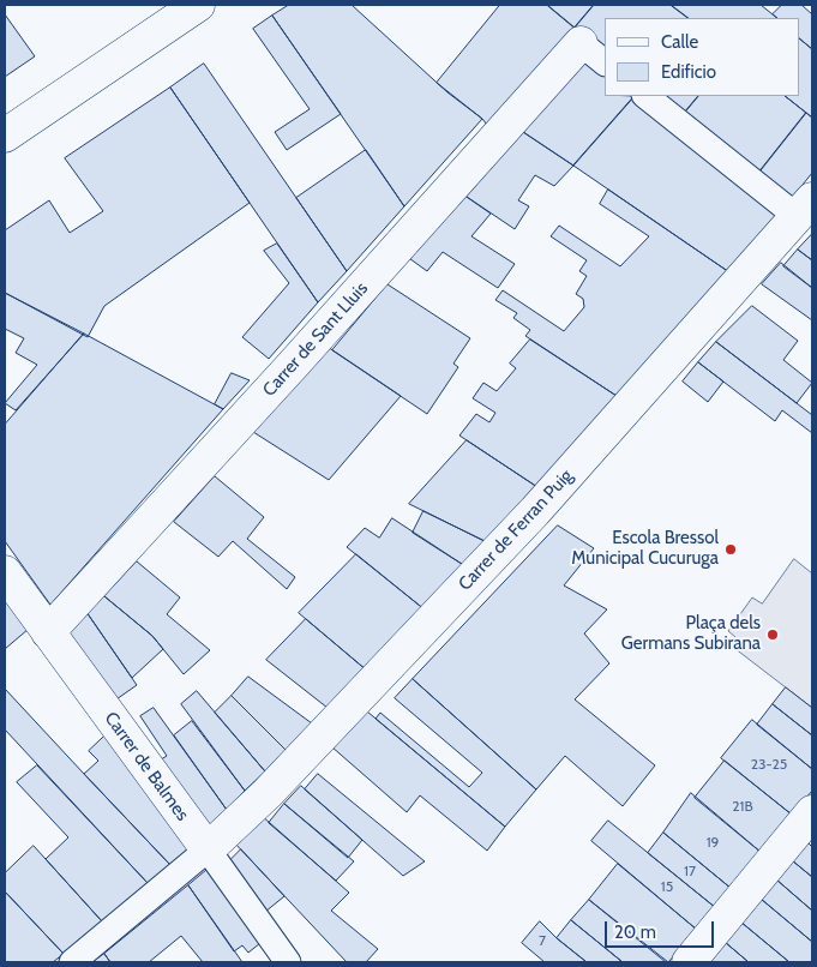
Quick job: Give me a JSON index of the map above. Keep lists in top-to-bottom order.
{
  "streets": {
    "street": ["Carrer de Sant Lluis", "Carrer de Ferran Puig", "Carrer de Balmes"]
  },
  "crossings": [
    ["Carrer de Sant Lluis", "Carrer de Balmes"],
    ["Carrer de Ferran Puig", "Carrer de Balmes"]
  ],
  "places": ["Escola Bressol Municipal Cucuruga", "Plaça dels Germans Subirana"],
  "house_numbers": [
    "23-25",
    "21B",
    "19",
    "17",
    "15",
    "7"
  ],
  "legend": ["Calle", "Edificio"],
  "scale_bar": "20 m"
}
